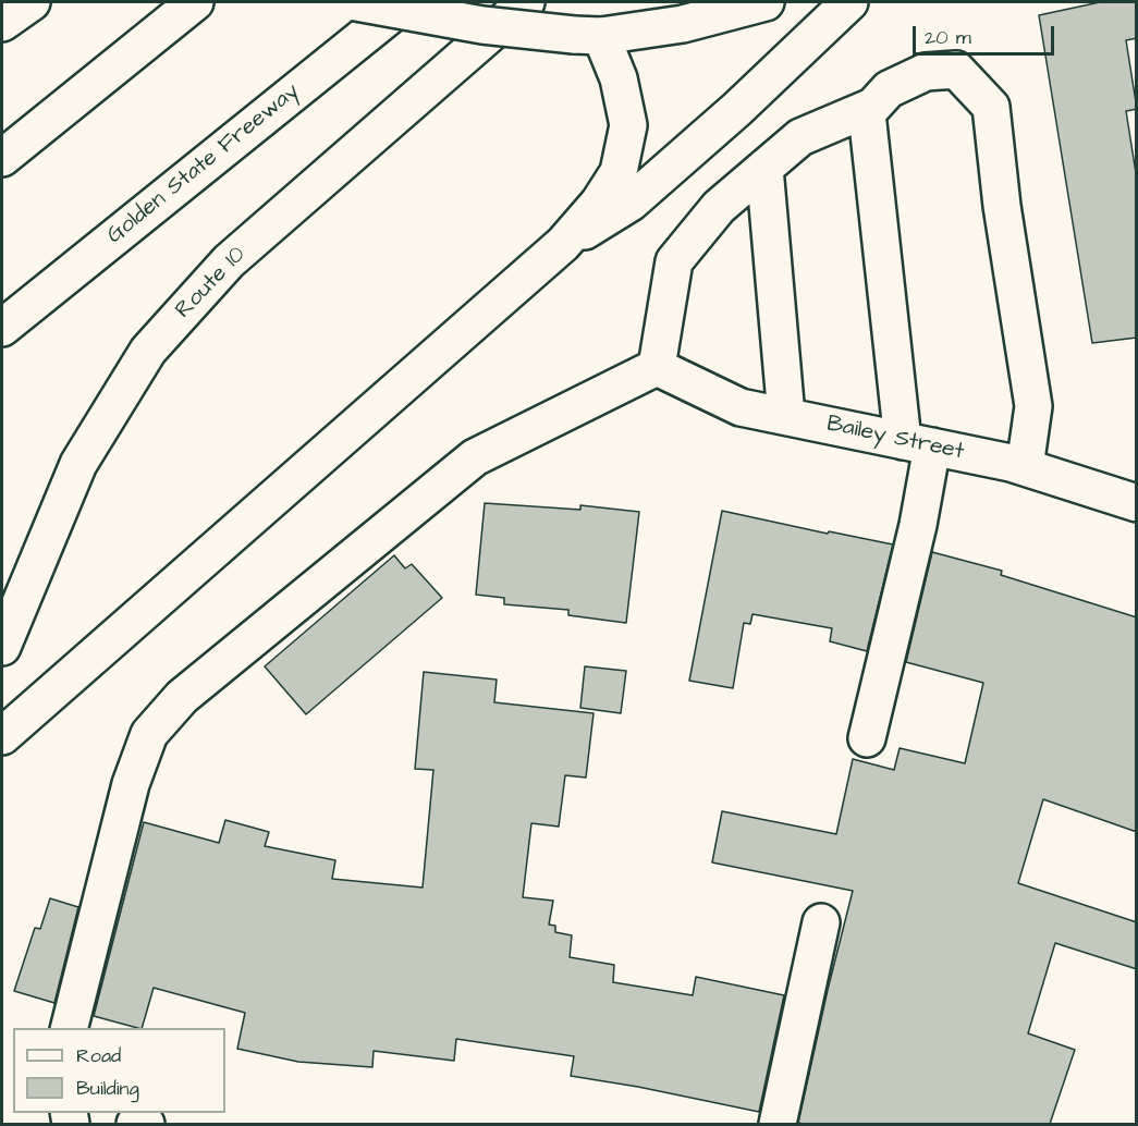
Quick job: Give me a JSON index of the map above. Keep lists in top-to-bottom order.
{
  "streets": {
    "main road": ["Golden State Freeway", "Route 10", "Bailey Street"]
  },
  "legend": ["Road", "Building"],
  "scale_bar": "20 m"
}
